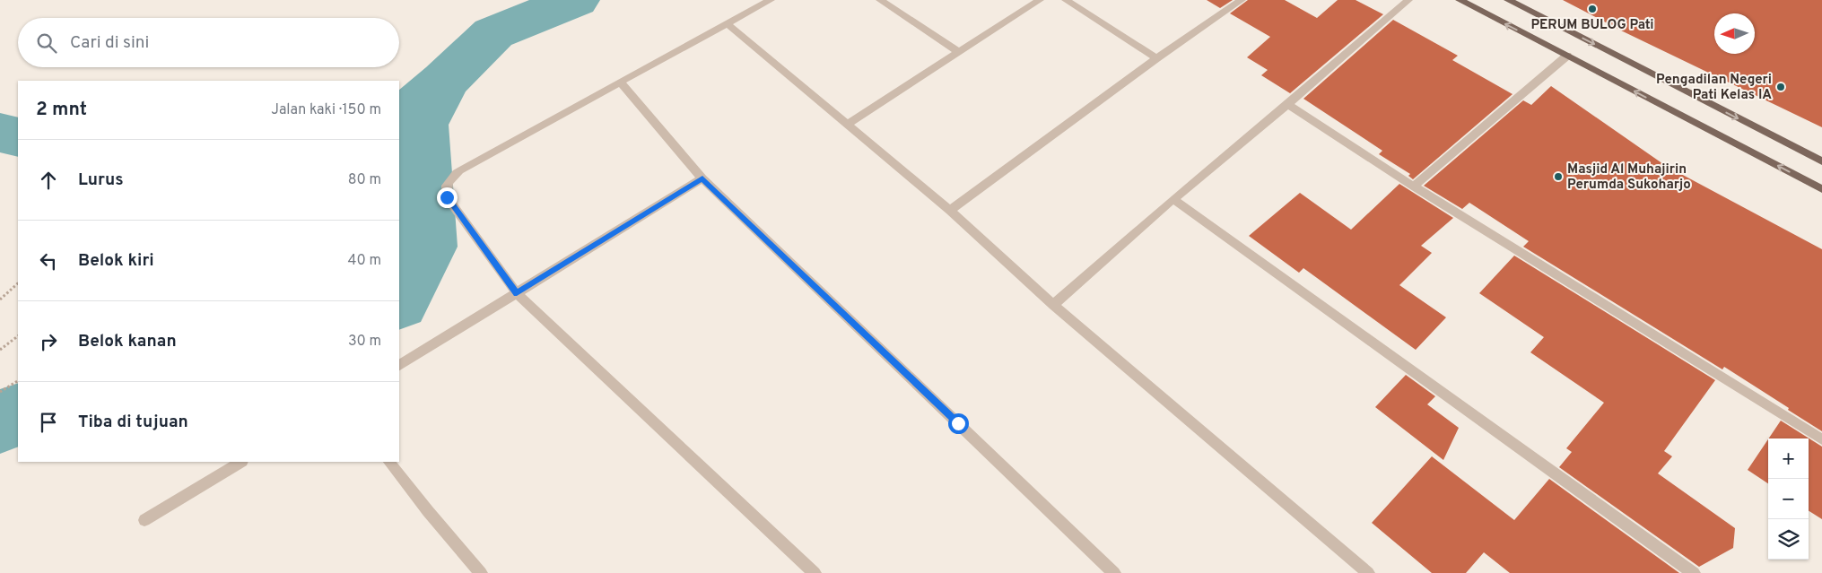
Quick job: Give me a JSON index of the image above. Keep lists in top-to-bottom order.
{
  "places": ["PERUM BULOG Pati", "Pengadilan Negeri Pati Kelas IA", "Masjid Al Muhajirin Perumda Sukoharjo"],
  "north": "left",
  "page": {
    "search": "Cari di sini",
    "heading": ["2 mnt", "Jalan kaki · 150 m"],
    "list": [
      ["Lurus", "80 m"],
      ["Belok kiri", "40 m"],
      ["Belok kanan", "30 m"],
      "Tiba di tujuan"
    ],
    "map_buttons": ["+", "−"]
  }
}
